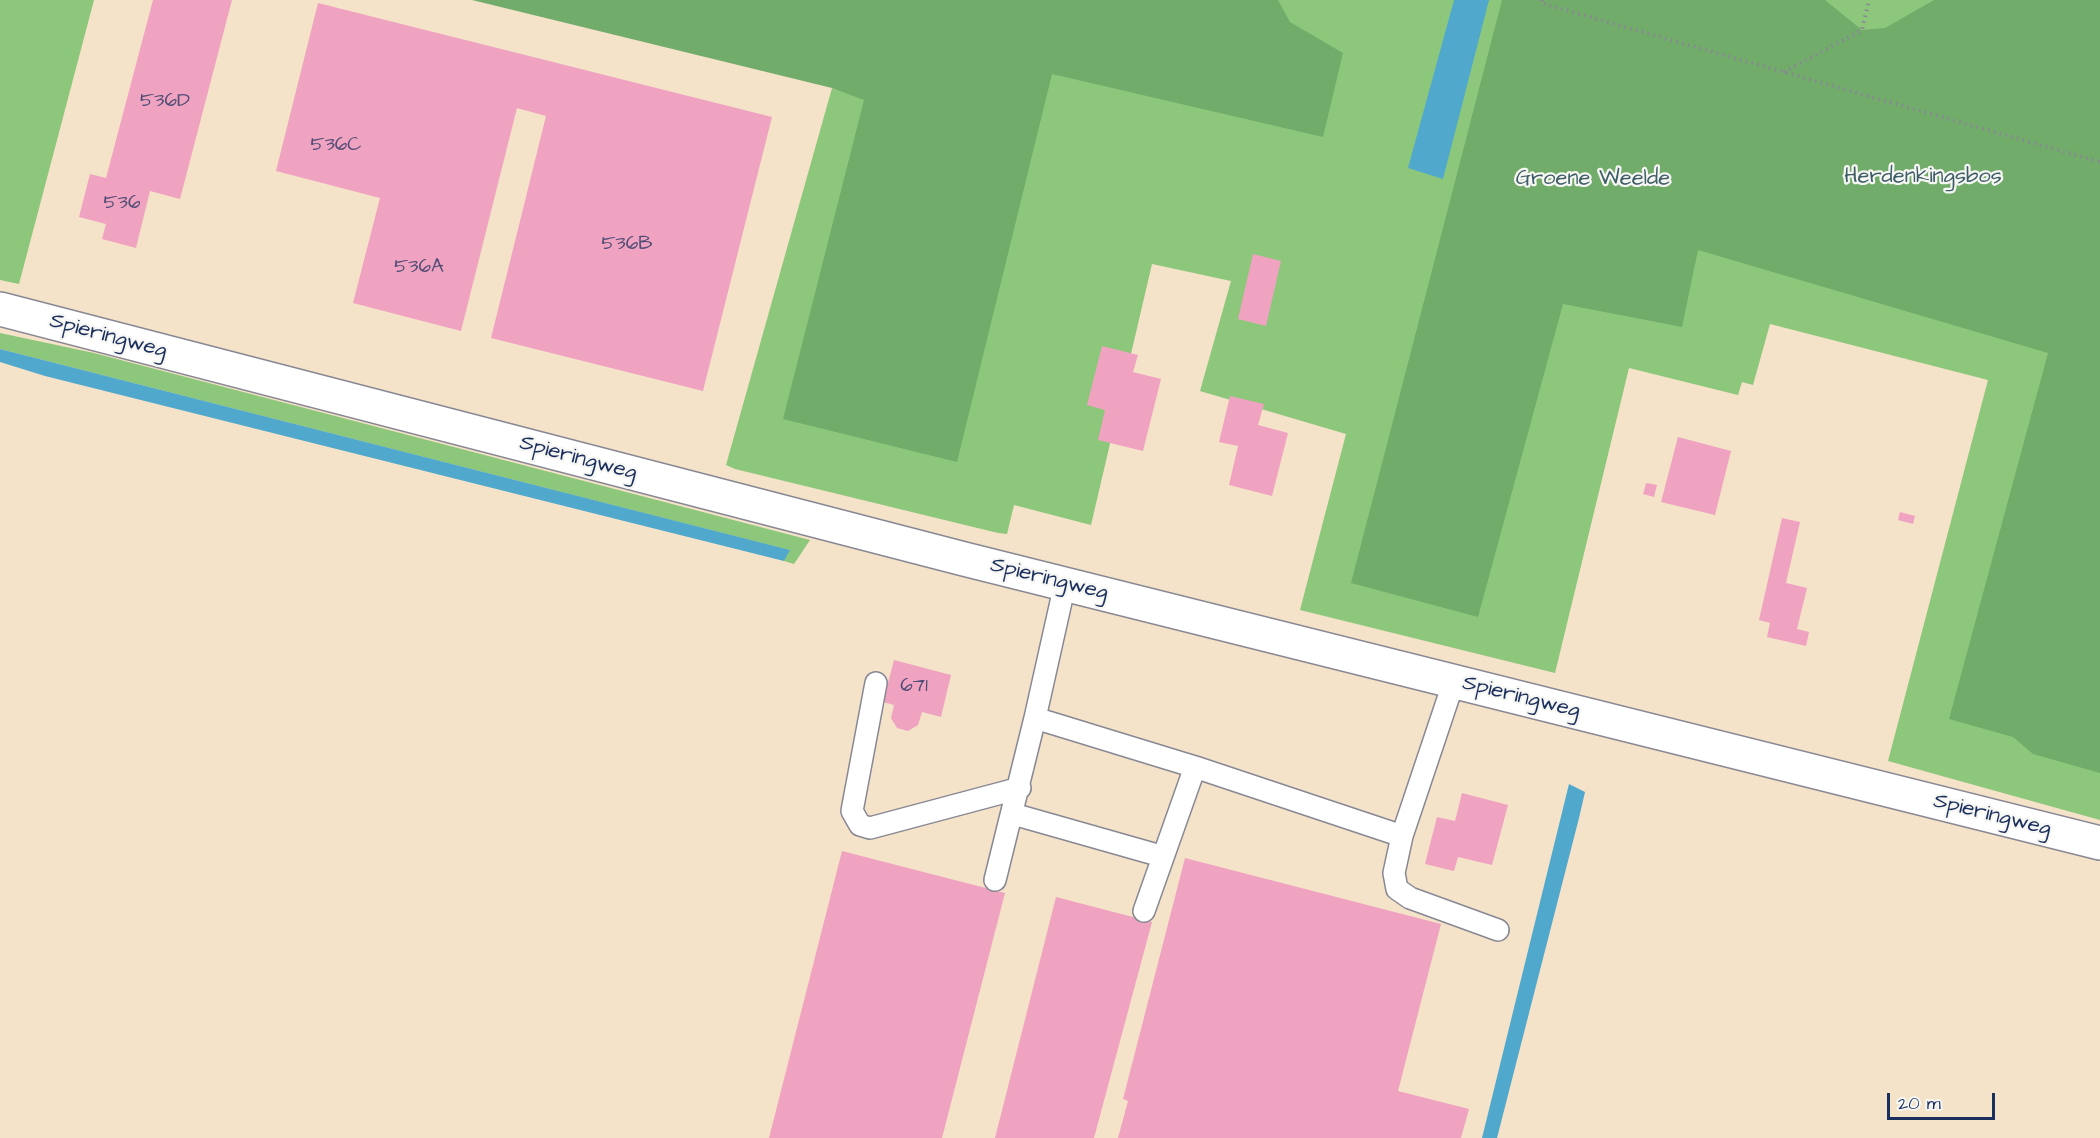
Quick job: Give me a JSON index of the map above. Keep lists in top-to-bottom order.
{
  "streets": {
    "street": ["Spieringweg"]
  },
  "parks": ["Herdenkingsbos", "Groene Weelde"],
  "house_numbers": [
    "536D",
    "536C",
    "536",
    "536B",
    "536A",
    "671"
  ],
  "scale_bar": "20 m"
}
